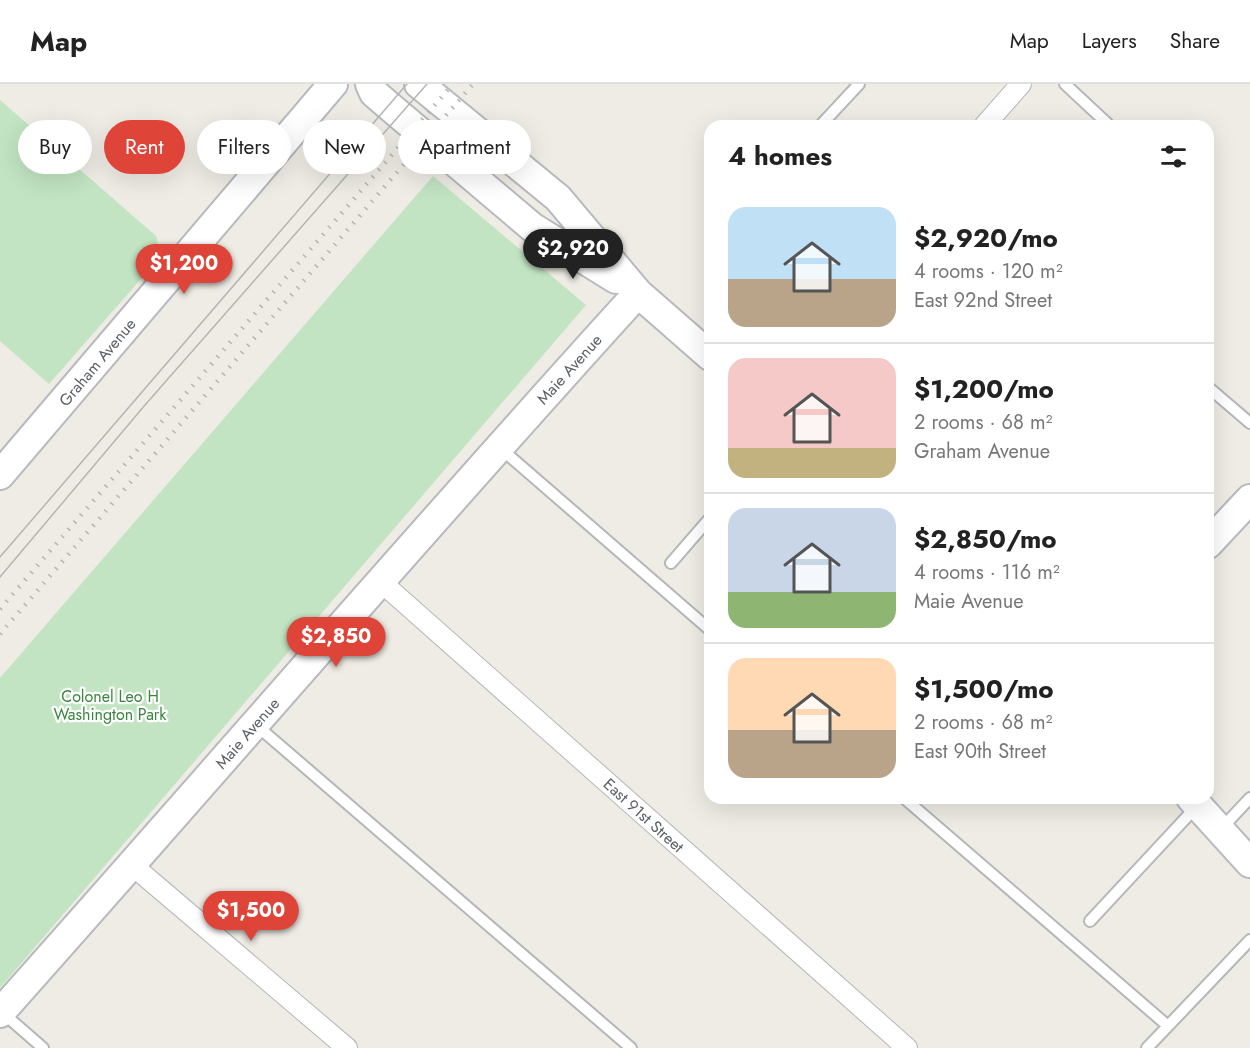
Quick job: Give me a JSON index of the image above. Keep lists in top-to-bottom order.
{
  "streets": {
    "street": ["Graham Avenue", "Maie Avenue", "East 91st Street"]
  },
  "crossings": [
    ["Maie Avenue", "East 91st Street"]
  ],
  "parks": ["Colonel Leo H Washington Park"],
  "page": {
    "header": "Map",
    "nav": ["Map", "Layers", "Share"],
    "chip": [
      "Buy",
      "Rent",
      "Filters",
      "New",
      "Apartment"
    ],
    "heading": "4 homes",
    "list": [
      {
        "name": "$2,920/mo",
        "note": "4 rooms · 120 m² · East 92nd Street"
      },
      {
        "name": "$1,200/mo",
        "note": "2 rooms · 68 m² · Graham Avenue"
      },
      {
        "name": "$2,850/mo",
        "note": "4 rooms · 116 m² · Maie Avenue"
      },
      {
        "name": "$1,500/mo",
        "note": "2 rooms · 68 m² · East 90th Street"
      }
    ],
    "price": [
      "$2,920",
      "$1,200",
      "$2,850",
      "$1,500"
    ]
  }
}
